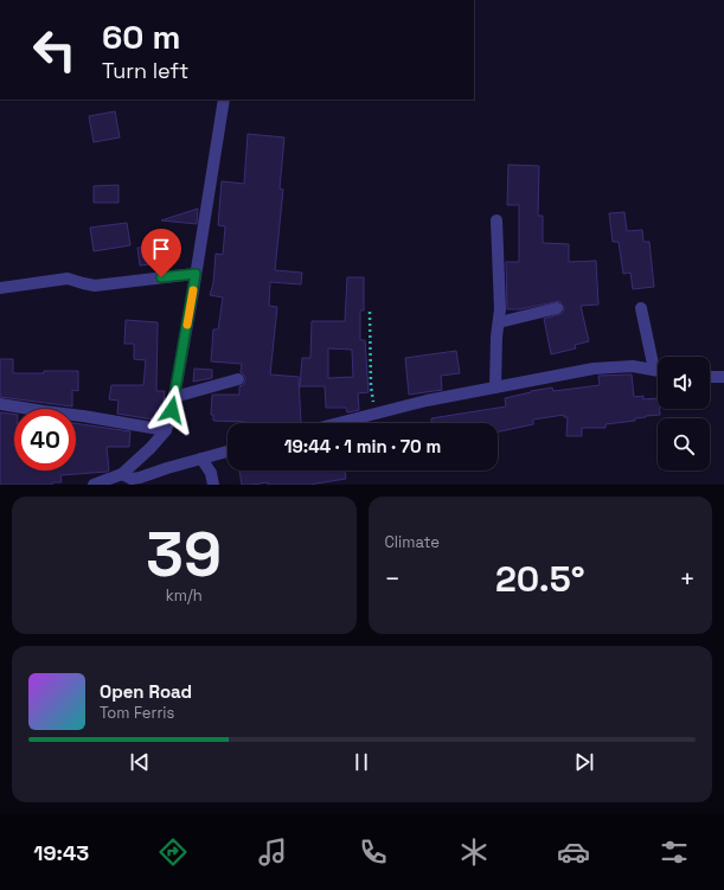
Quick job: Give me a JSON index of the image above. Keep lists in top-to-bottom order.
{
  "page": {
    "turn": ["60 m", "Turn left"],
    "limit": "40",
    "trip": "19:44 · 1 min · 70 m",
    "tile": [
      ["39", "km/h"],
      "Climate"
    ],
    "heat": ["−", "20.5°", "+"],
    "song": ["Open Road", "Tom Ferris"],
    "tabs": "19:43"
  }
}
